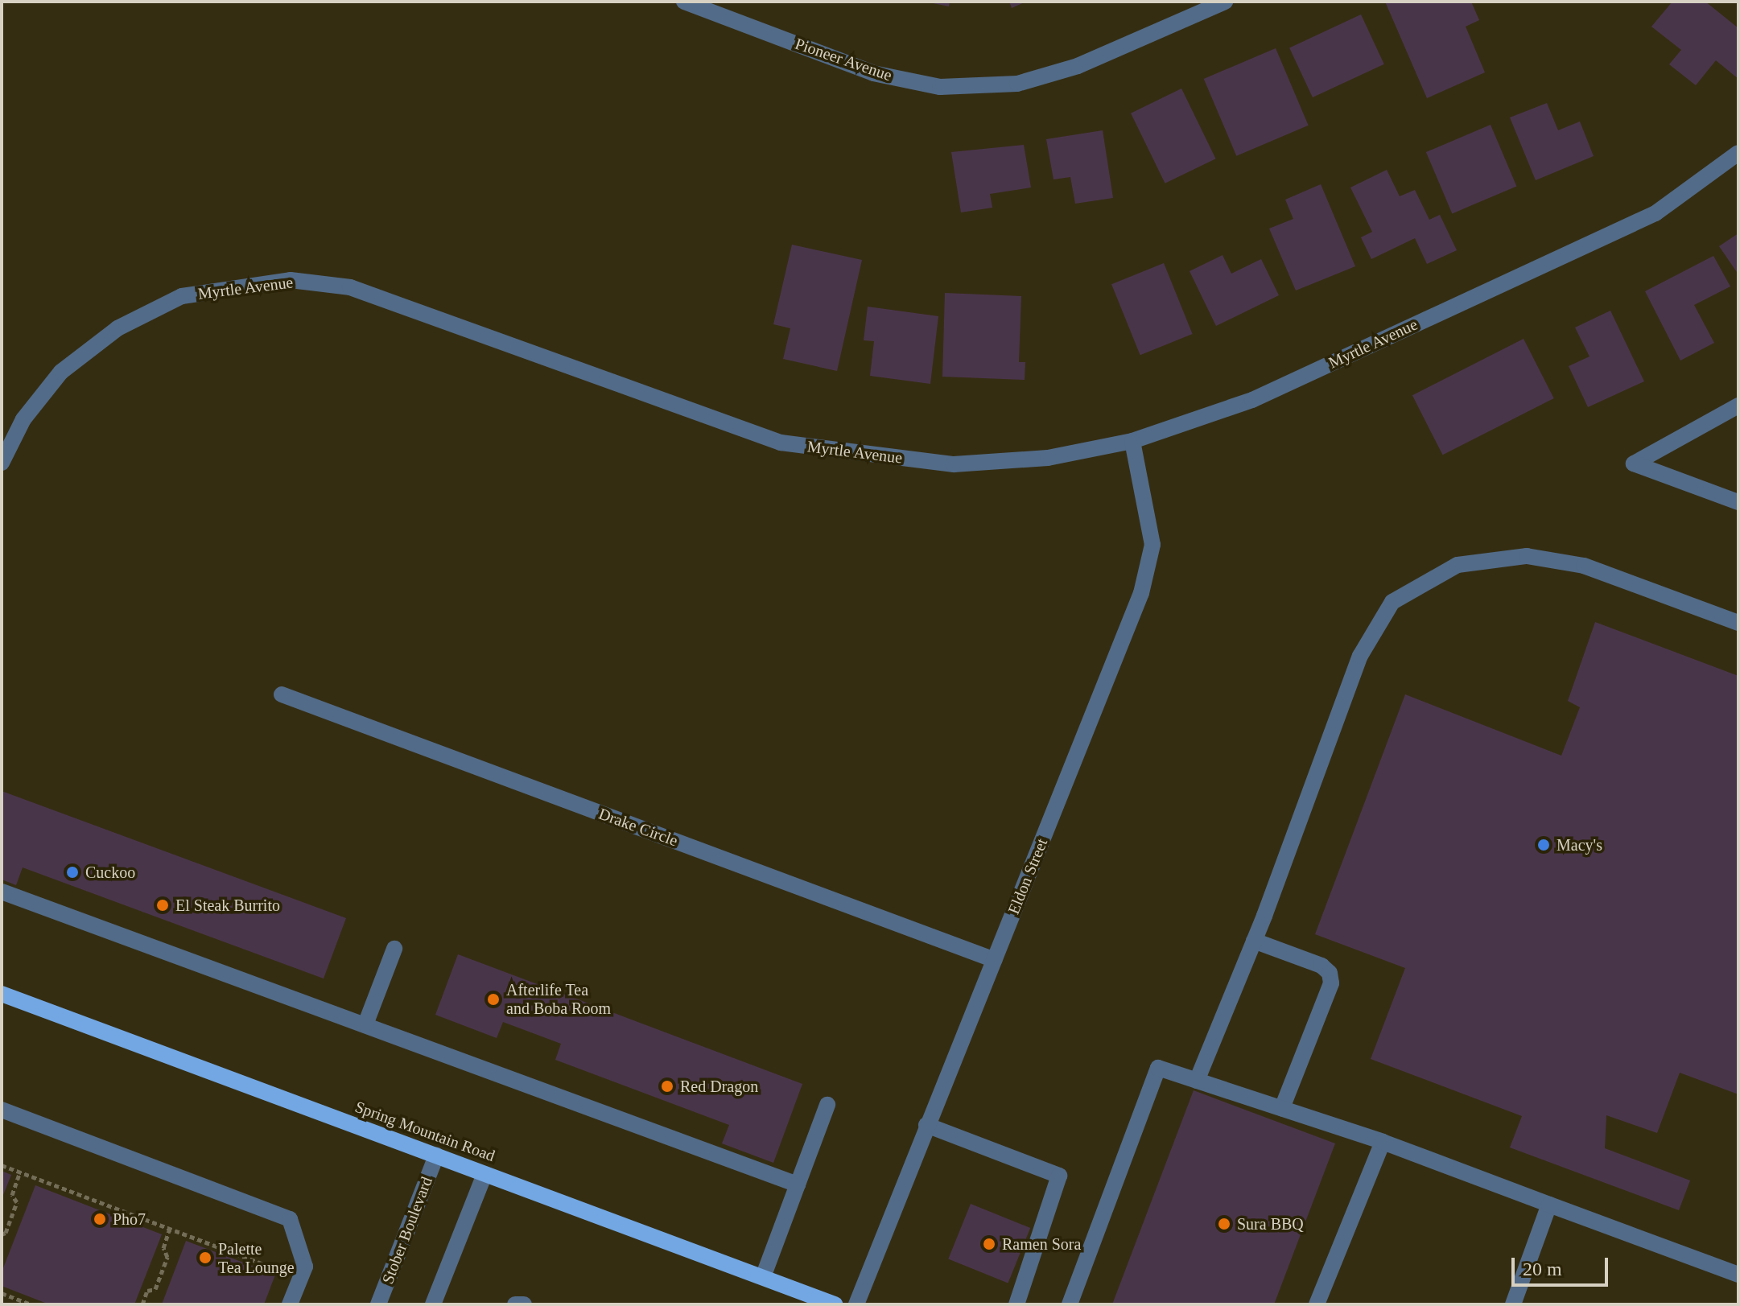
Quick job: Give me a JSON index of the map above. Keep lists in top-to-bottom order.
{
  "streets": {
    "main road": ["Spring Mountain Road"],
    "street": [
      "Pioneer Avenue",
      "Myrtle Avenue",
      "Drake Circle",
      "Eldon Street",
      "Stober Boulevard"
    ]
  },
  "crossings": [
    ["Myrtle Avenue", "Eldon Street"],
    ["Drake Circle", "Eldon Street"],
    ["Spring Mountain Road", "Stober Boulevard"]
  ],
  "places": [
    "Macy's",
    "Cuckoo",
    "El Steak Burrito",
    "Afterlife Tea and Boba Room",
    "Red Dragon",
    "Pho7",
    "Sura BBQ",
    "Ramen Sora",
    "Palette Tea Lounge"
  ],
  "scale_bar": "20 m"
}
